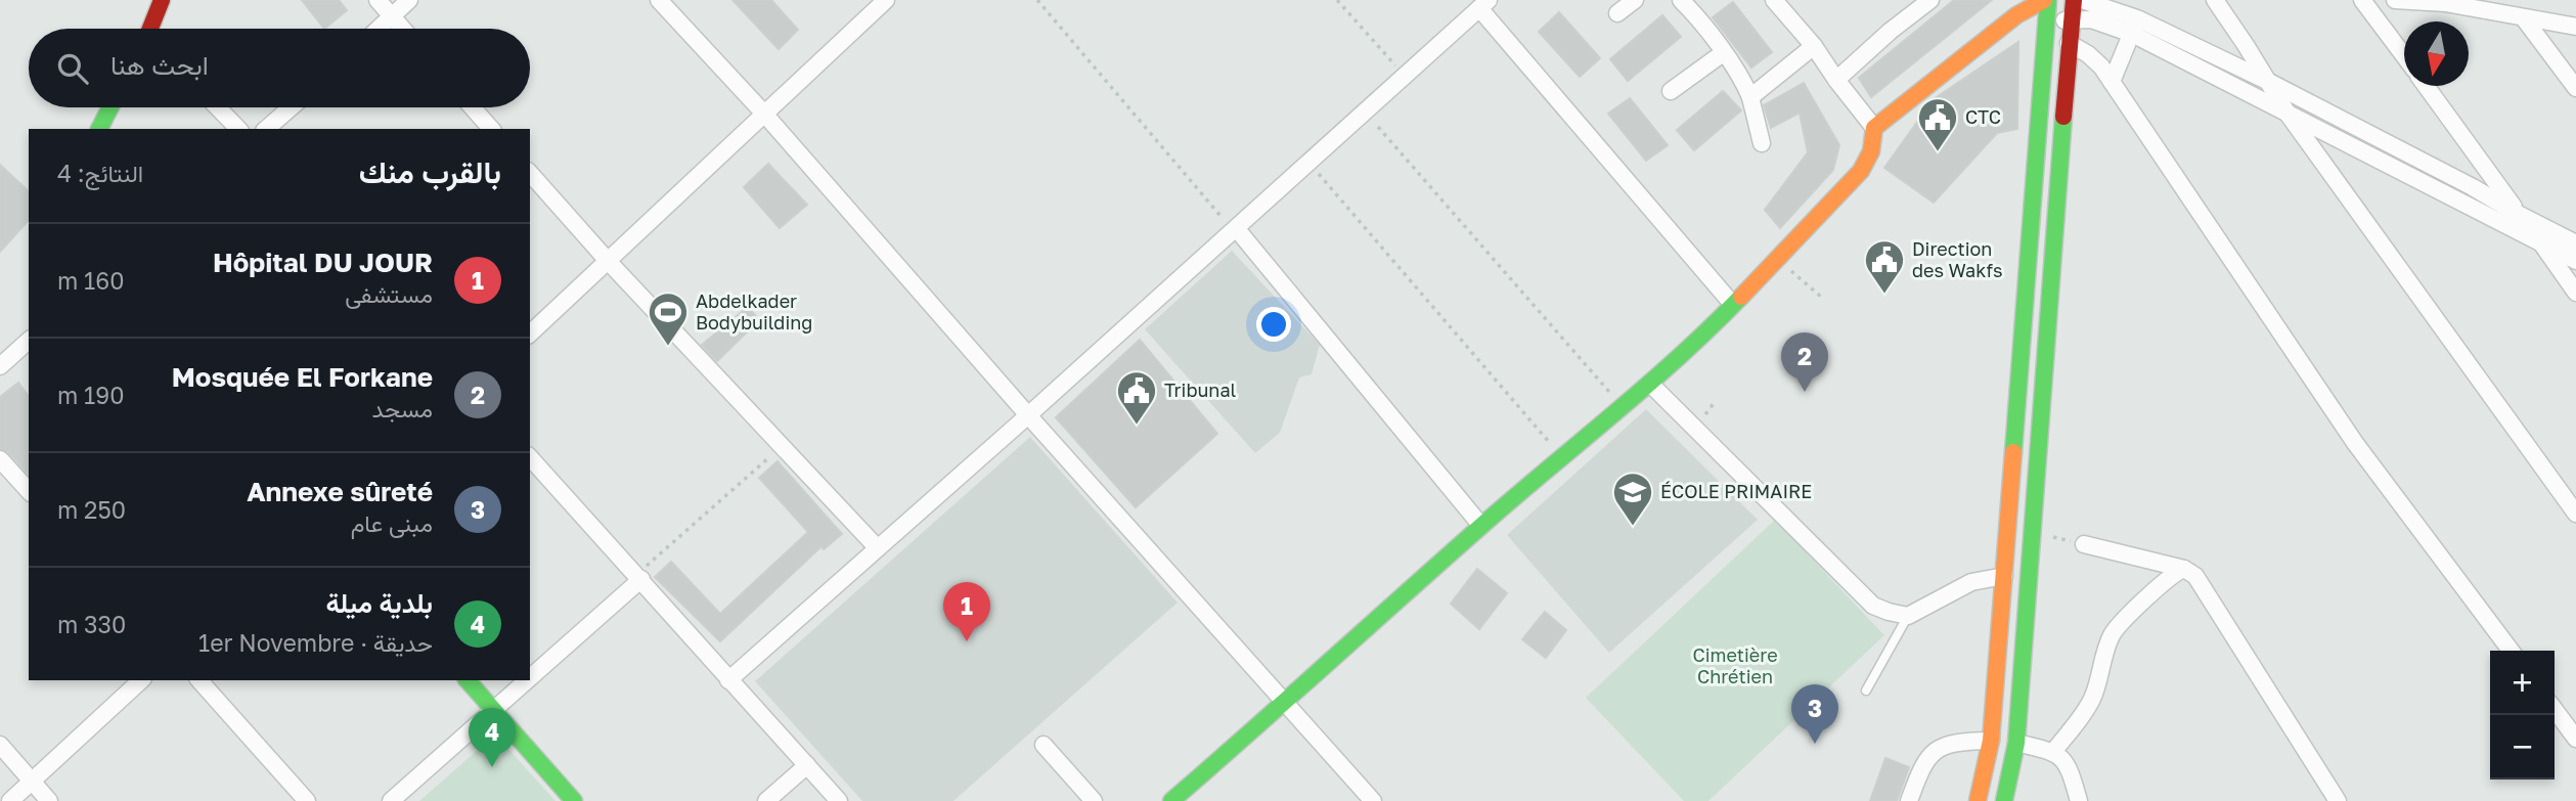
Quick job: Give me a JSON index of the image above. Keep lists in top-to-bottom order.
{
  "parks": ["Cimetière Chrétien"],
  "places": {
    "public building": ["CTC", "Direction des Wakfs", "Tribunal"],
    "sports": ["Abdelkader Bodybuilding"],
    "school or university": ["ÉCOLE PRIMAIRE"]
  },
  "north": "bottom",
  "page": {
    "search": "ابحث هنا",
    "heading": ["بالقرب منك", "النتائج: 4"],
    "list": [
      {
        "mark": "1",
        "name": "Hôpital DU JOUR",
        "note": "مستشفى",
        "value": "160 m"
      },
      {
        "mark": "2",
        "name": "Mosquée El Forkane",
        "note": "مسجد",
        "value": "190 m"
      },
      {
        "mark": "3",
        "name": "Annexe sûreté",
        "note": "مبنى عام",
        "value": "250 m"
      },
      {
        "mark": "4",
        "name": "بلدية ميلة",
        "note": "حديقة · 1er Novembre",
        "value": "330 m"
      }
    ],
    "pins": [
      "2",
      "1",
      "3",
      "4"
    ],
    "map_buttons": ["+", "−"]
  }
}
